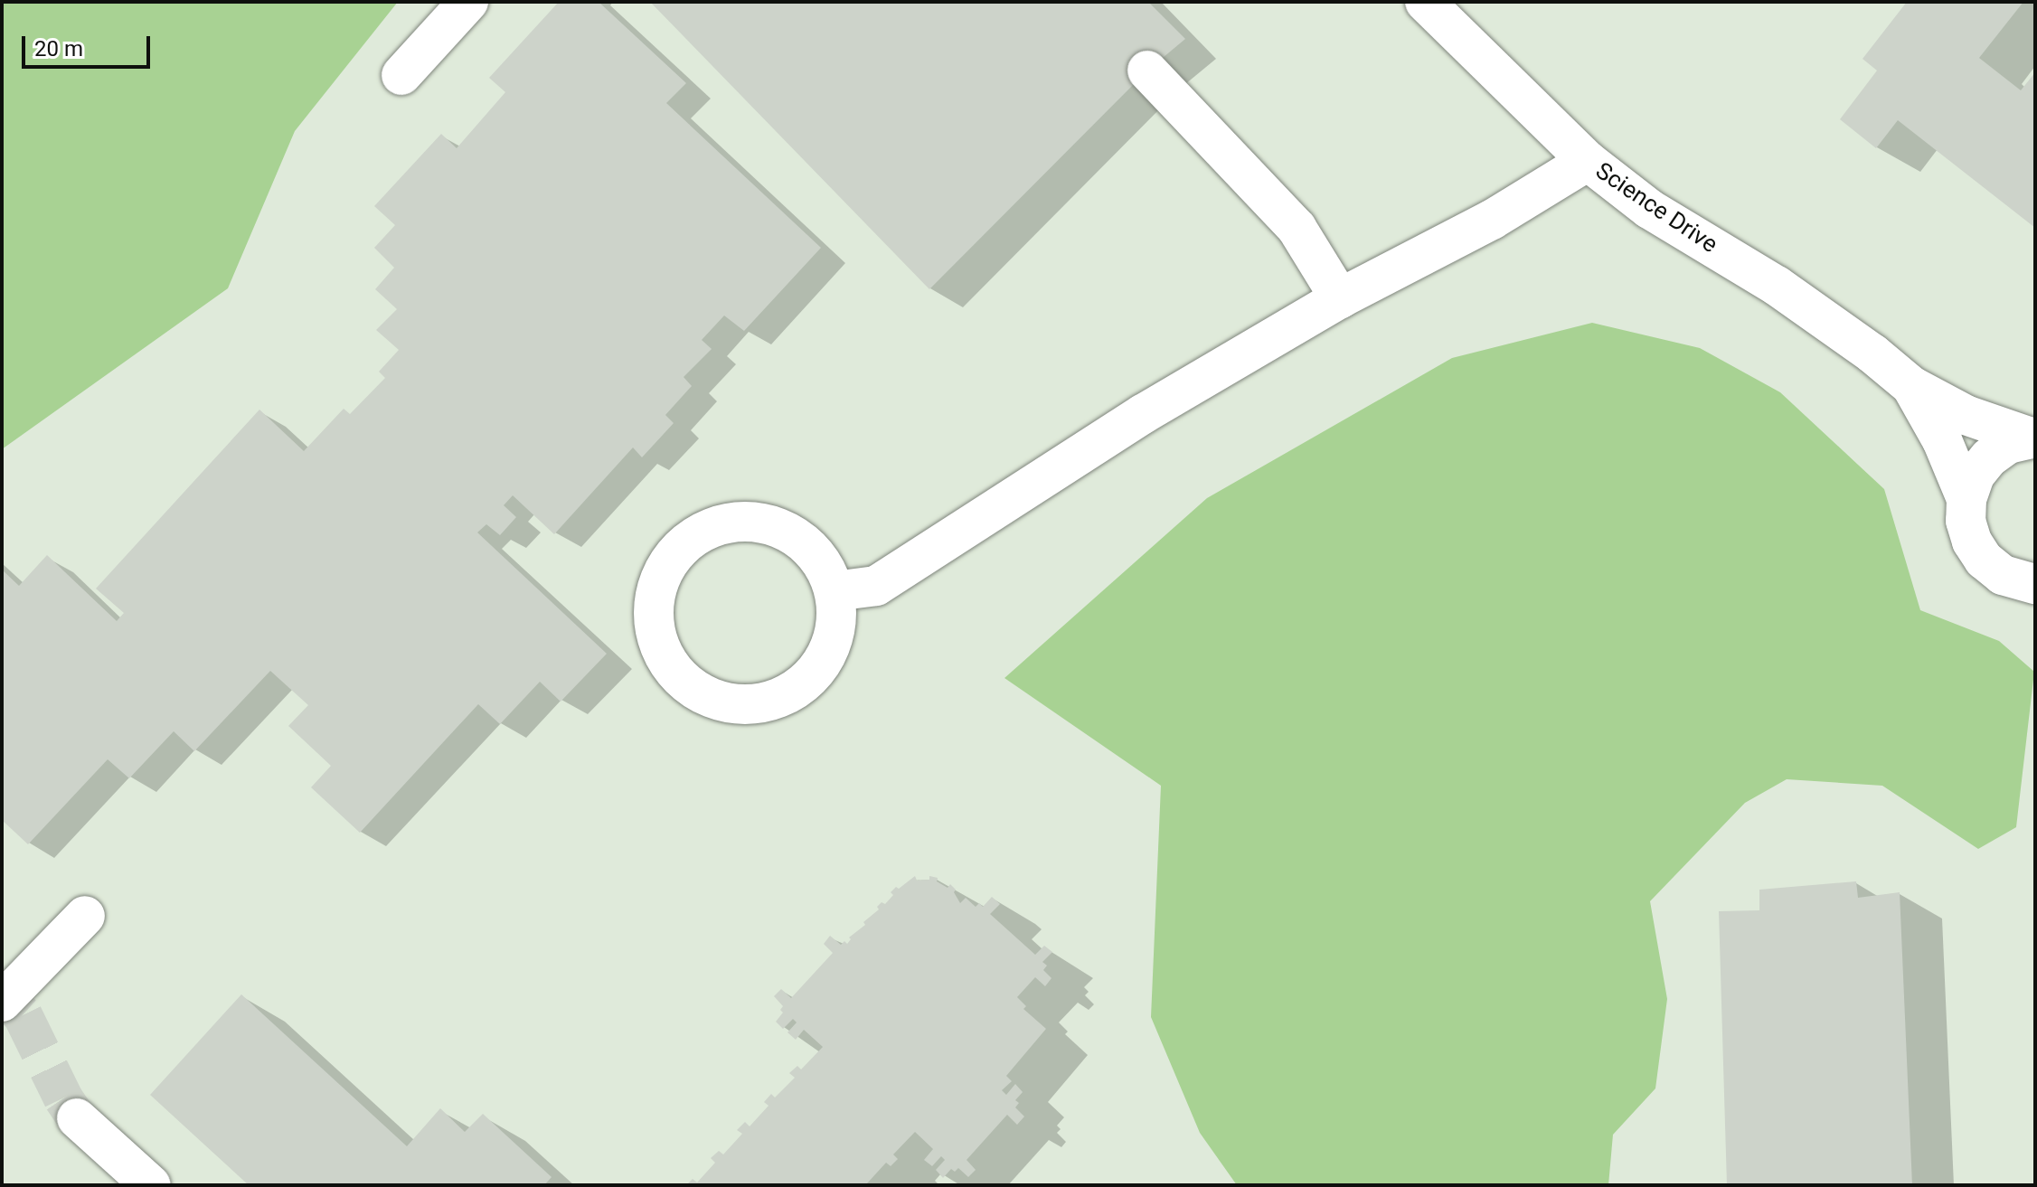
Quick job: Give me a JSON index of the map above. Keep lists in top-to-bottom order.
{
  "streets": {
    "street": ["Science Drive"]
  },
  "scale_bar": "20 m"
}
